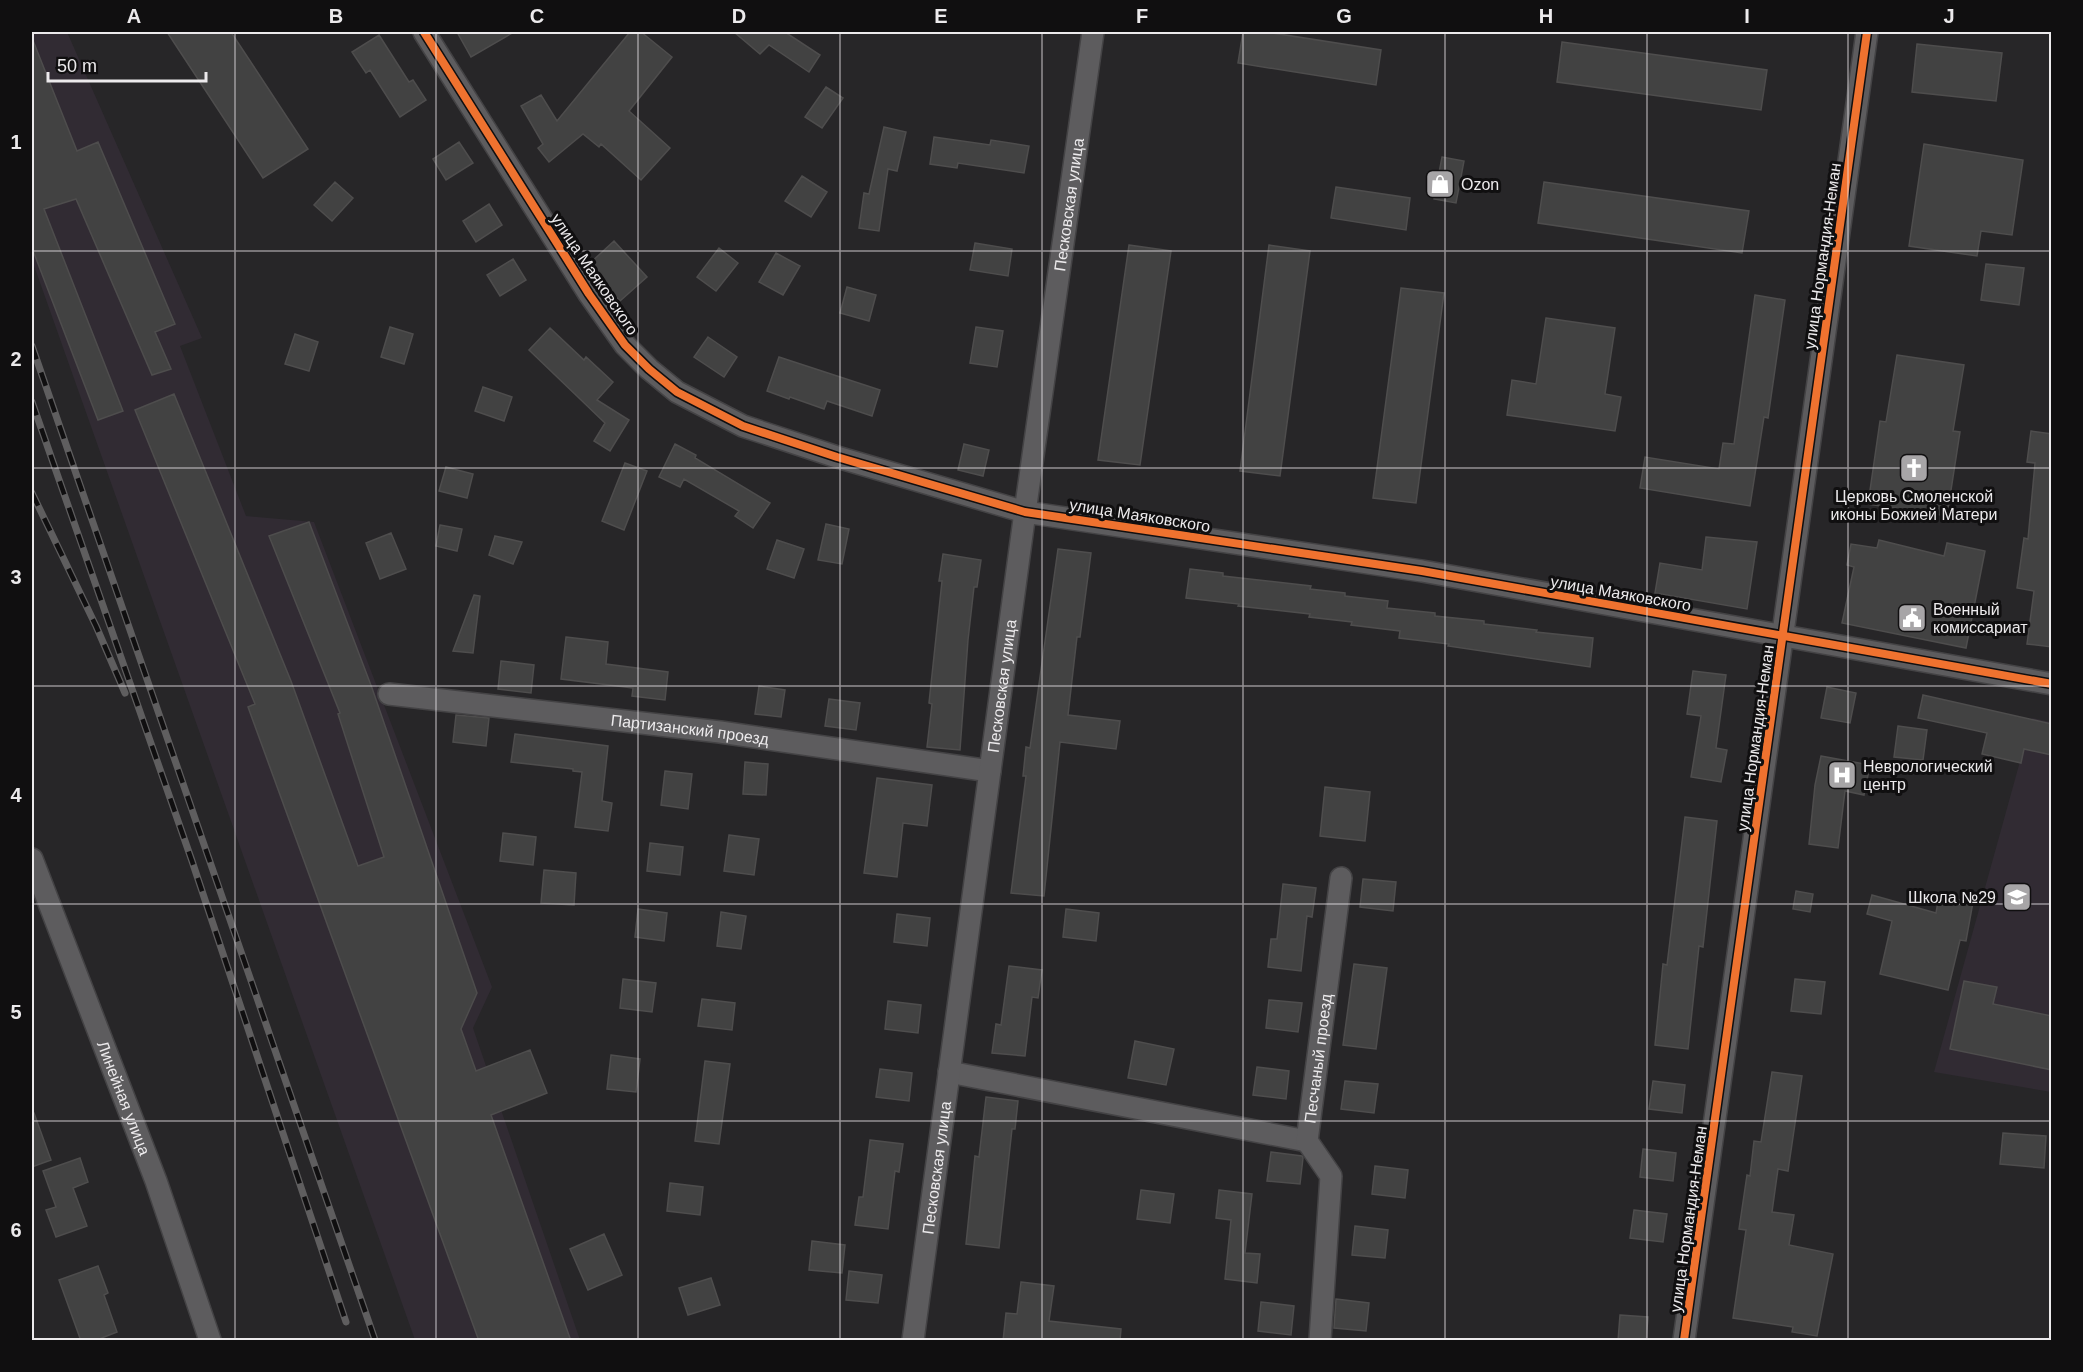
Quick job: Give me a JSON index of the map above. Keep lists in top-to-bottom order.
{
  "streets": {
    "street": [
      "Песковская улица",
      "улица Нормандия-Неман",
      "улица Маяковского",
      "Партизанский проезд",
      "Песчаный проезд",
      "Линейная улица"
    ]
  },
  "crossings": [
    ["Песковская улица", "улица Маяковского"],
    ["Песковская улица", "Партизанский проезд"],
    ["улица Нормандия-Неман", "улица Маяковского"]
  ],
  "places": {
    "shop": ["Ozon"],
    "church": ["Церковь Смоленской иконы Божией Матери"],
    "public building": ["Военный комиссариат"],
    "hospital": ["Неврологический центр"],
    "school or university": ["Школа №29"]
  },
  "scale_bar": "50 m",
  "grid": {
    "columns": [
      "A",
      "B",
      "C",
      "D",
      "E",
      "F",
      "G",
      "H",
      "I",
      "J"
    ],
    "rows": [
      "1",
      "2",
      "3",
      "4",
      "5",
      "6"
    ]
  }
}
